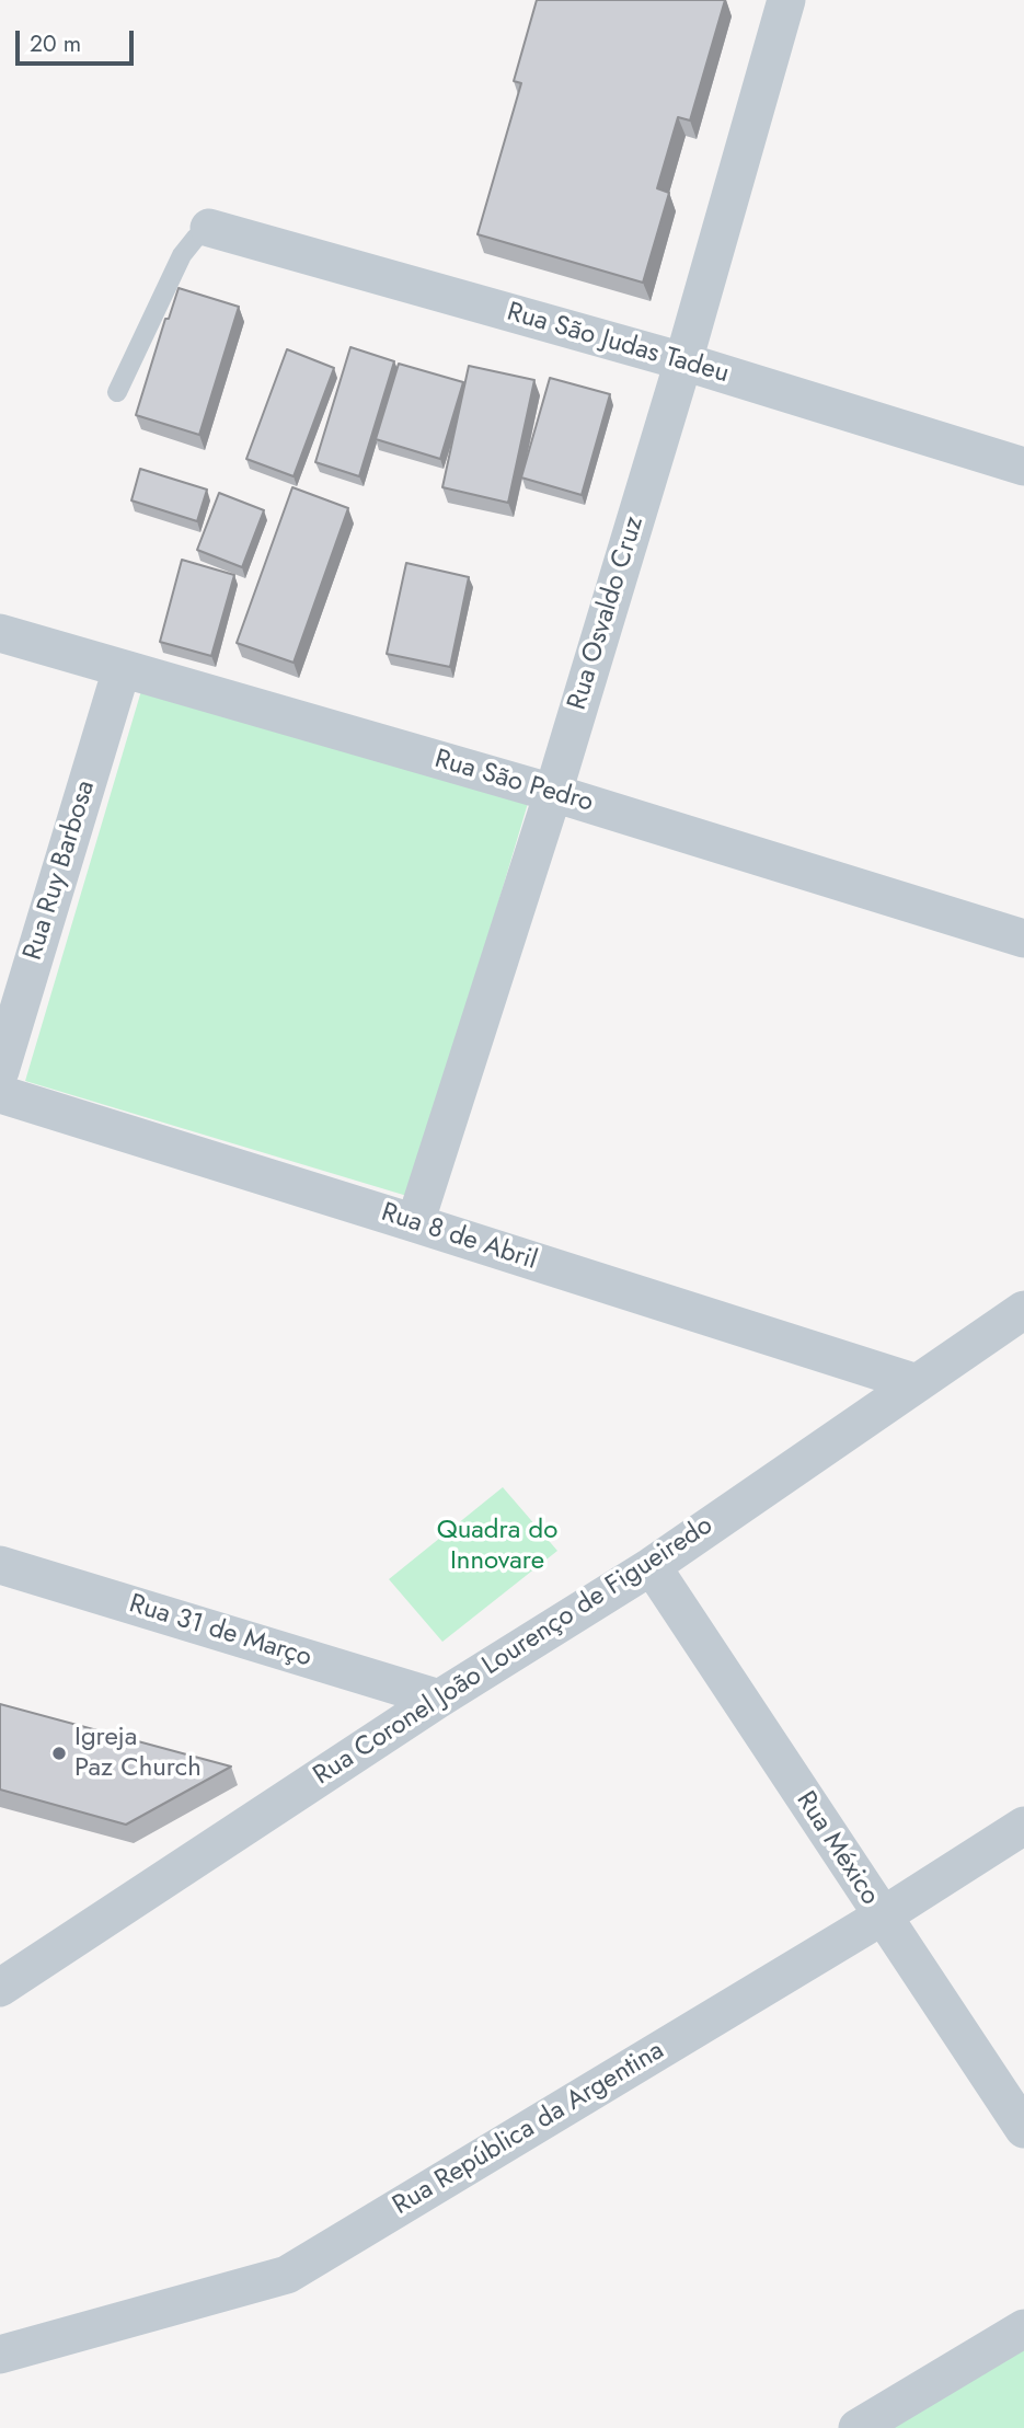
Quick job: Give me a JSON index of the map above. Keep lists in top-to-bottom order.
{
  "streets": {
    "street": [
      "Rua São Judas Tadeu",
      "Rua Osvaldo Cruz",
      "Rua São Pedro",
      "Rua Ruy Barbosa",
      "Rua 8 de Abril",
      "Rua 31 de Março",
      "Rua Coronel João Lourenço de Figueiredo",
      "Rua México",
      "Rua República da Argentina"
    ]
  },
  "crossings": [
    ["Rua São Judas Tadeu", "Rua Osvaldo Cruz"],
    ["Rua Osvaldo Cruz", "Rua São Pedro"],
    ["Rua Osvaldo Cruz", "Rua 8 de Abril"],
    ["Rua São Pedro", "Rua Ruy Barbosa"],
    ["Rua 8 de Abril", "Rua Coronel João Lourenço de Figueiredo"],
    ["Rua 31 de Março", "Rua Coronel João Lourenço de Figueiredo"],
    ["Rua Coronel João Lourenço de Figueiredo", "Rua México"],
    ["Rua México", "Rua República da Argentina"]
  ],
  "parks": ["Quadra do Innovare"],
  "places": ["Igreja Paz Church"],
  "scale_bar": "20 m"
}
